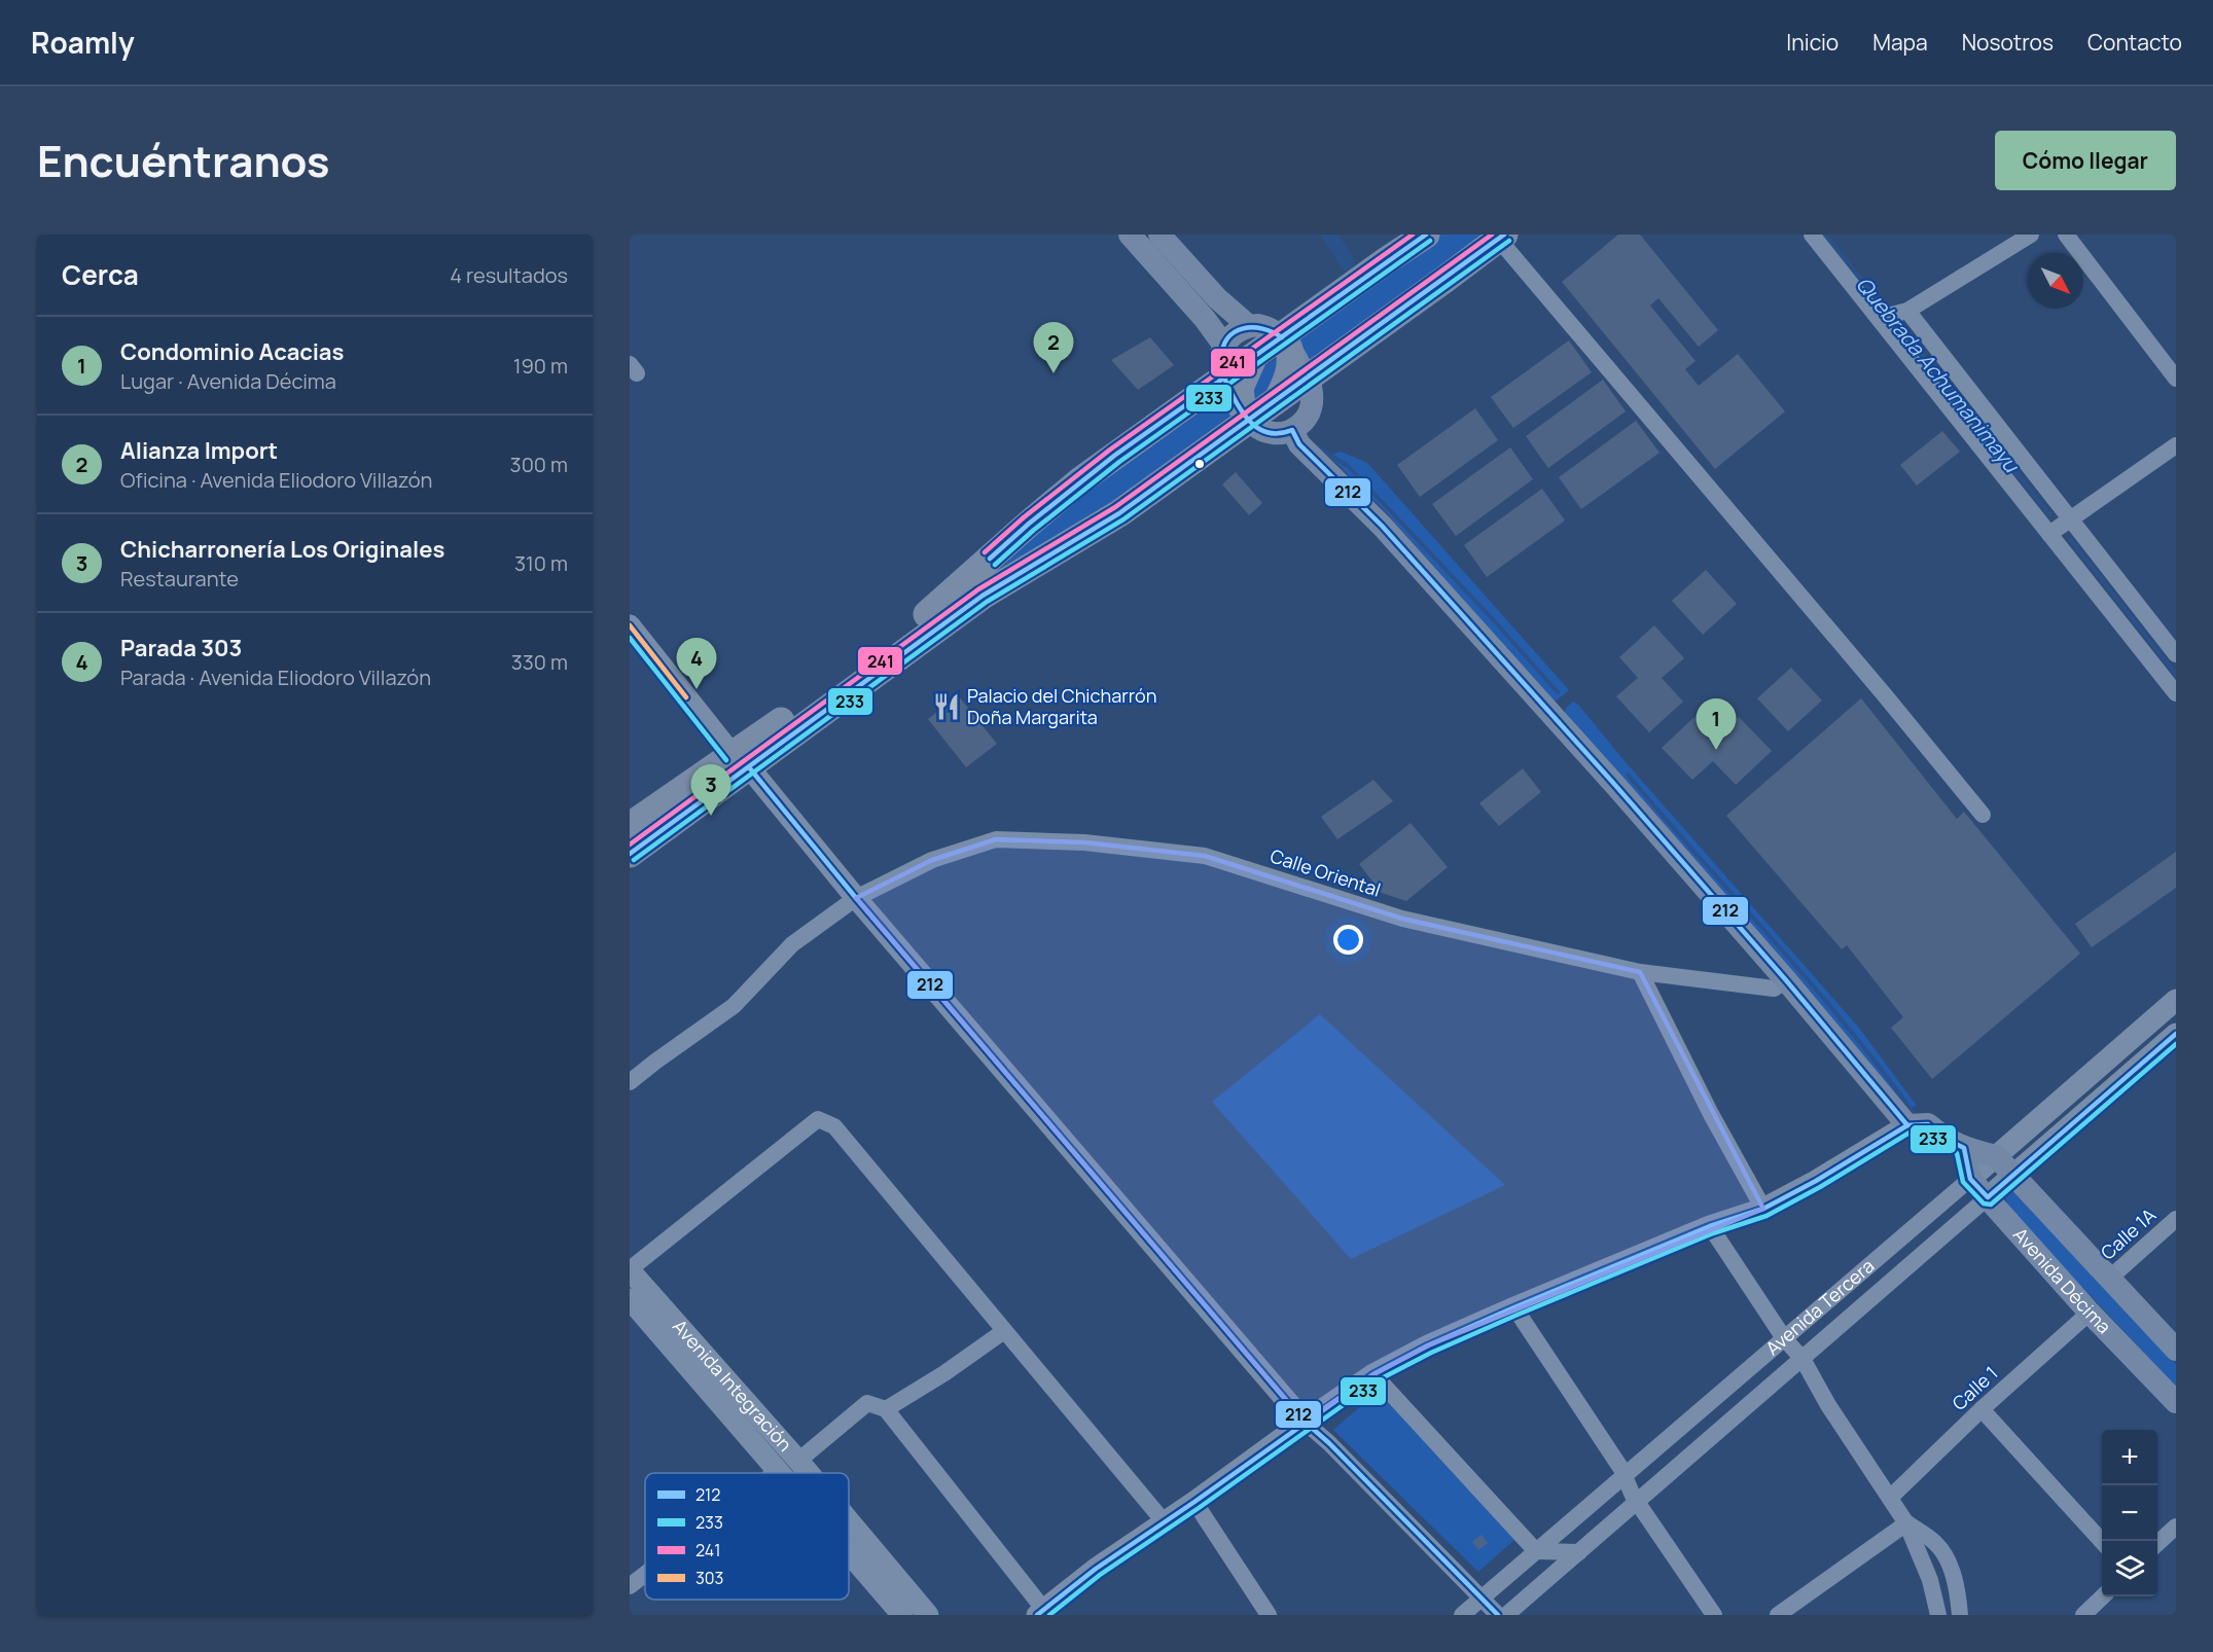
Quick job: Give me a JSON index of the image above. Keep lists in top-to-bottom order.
{
  "streets": {
    "main road": ["Avenida Décima"],
    "street": [
      "Calle Oriental",
      "Calle 1A",
      "Avenida Tercera",
      "Avenida Integración",
      "Calle 1"
    ]
  },
  "crossings": [
    ["Calle 1A", "Avenida Décima"],
    ["Avenida Décima", "Avenida Tercera"],
    ["Avenida Décima", "Calle 1"]
  ],
  "water": ["Quebrada Achumanimayu"],
  "places": {
    "restaurant": ["Palacio del Chicharrón Doña Margarita"]
  },
  "lines": [
    "transit line 212",
    "transit line 241",
    "transit line 233",
    "transit line 303"
  ],
  "legend": [
    "212",
    "233",
    "241",
    "303"
  ],
  "north": "bottom right",
  "page": {
    "header": "Roamly",
    "nav": [
      "Inicio",
      "Mapa",
      "Nosotros",
      "Contacto"
    ],
    "title": "Encuéntranos",
    "buttons": "Cómo llegar",
    "heading": ["Cerca", "4 resultados"],
    "list": [
      {
        "mark": "1",
        "name": "Condominio Acacias",
        "note": "Lugar · Avenida Décima",
        "value": "190 m"
      },
      {
        "mark": "2",
        "name": "Alianza Import",
        "note": "Oficina · Avenida Eliodoro Villazón",
        "value": "300 m"
      },
      {
        "mark": "3",
        "name": "Chicharronería Los Originales",
        "note": "Restaurante",
        "value": "310 m"
      },
      {
        "mark": "4",
        "name": "Parada 303",
        "note": "Parada · Avenida Eliodoro Villazón",
        "value": "330 m"
      }
    ],
    "pins": [
      "2",
      "4",
      "1",
      "3"
    ],
    "map_buttons": ["+", "−"]
  }
}
